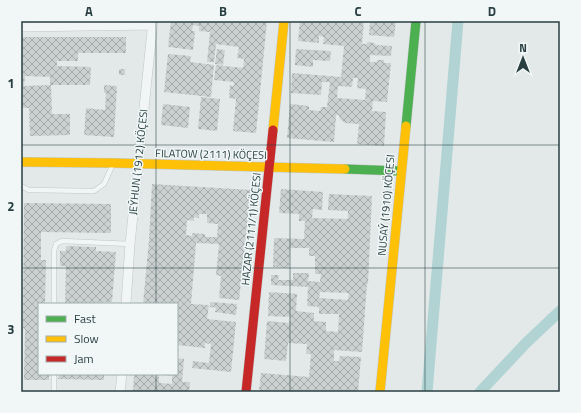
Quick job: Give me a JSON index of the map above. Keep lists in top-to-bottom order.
{
  "streets": {
    "street": [
      "FILATOW (2111) KÖÇESI",
      "JEÝHUN (1912) KÖÇESI",
      "NUSAÝ (1910) KÖÇESI",
      "HAZAR (2111/1) KÖÇESI"
    ]
  },
  "crossings": [
    ["FILATOW (2111) KÖÇESI", "JEÝHUN (1912) KÖÇESI"],
    ["FILATOW (2111) KÖÇESI", "NUSAÝ (1910) KÖÇESI"],
    ["FILATOW (2111) KÖÇESI", "HAZAR (2111/1) KÖÇESI"]
  ],
  "legend": ["Fast", "Slow", "Jam"],
  "north": "top",
  "grid": {
    "columns": [
      "A",
      "B",
      "C",
      "D"
    ],
    "rows": ["1", "2", "3"]
  }
}
